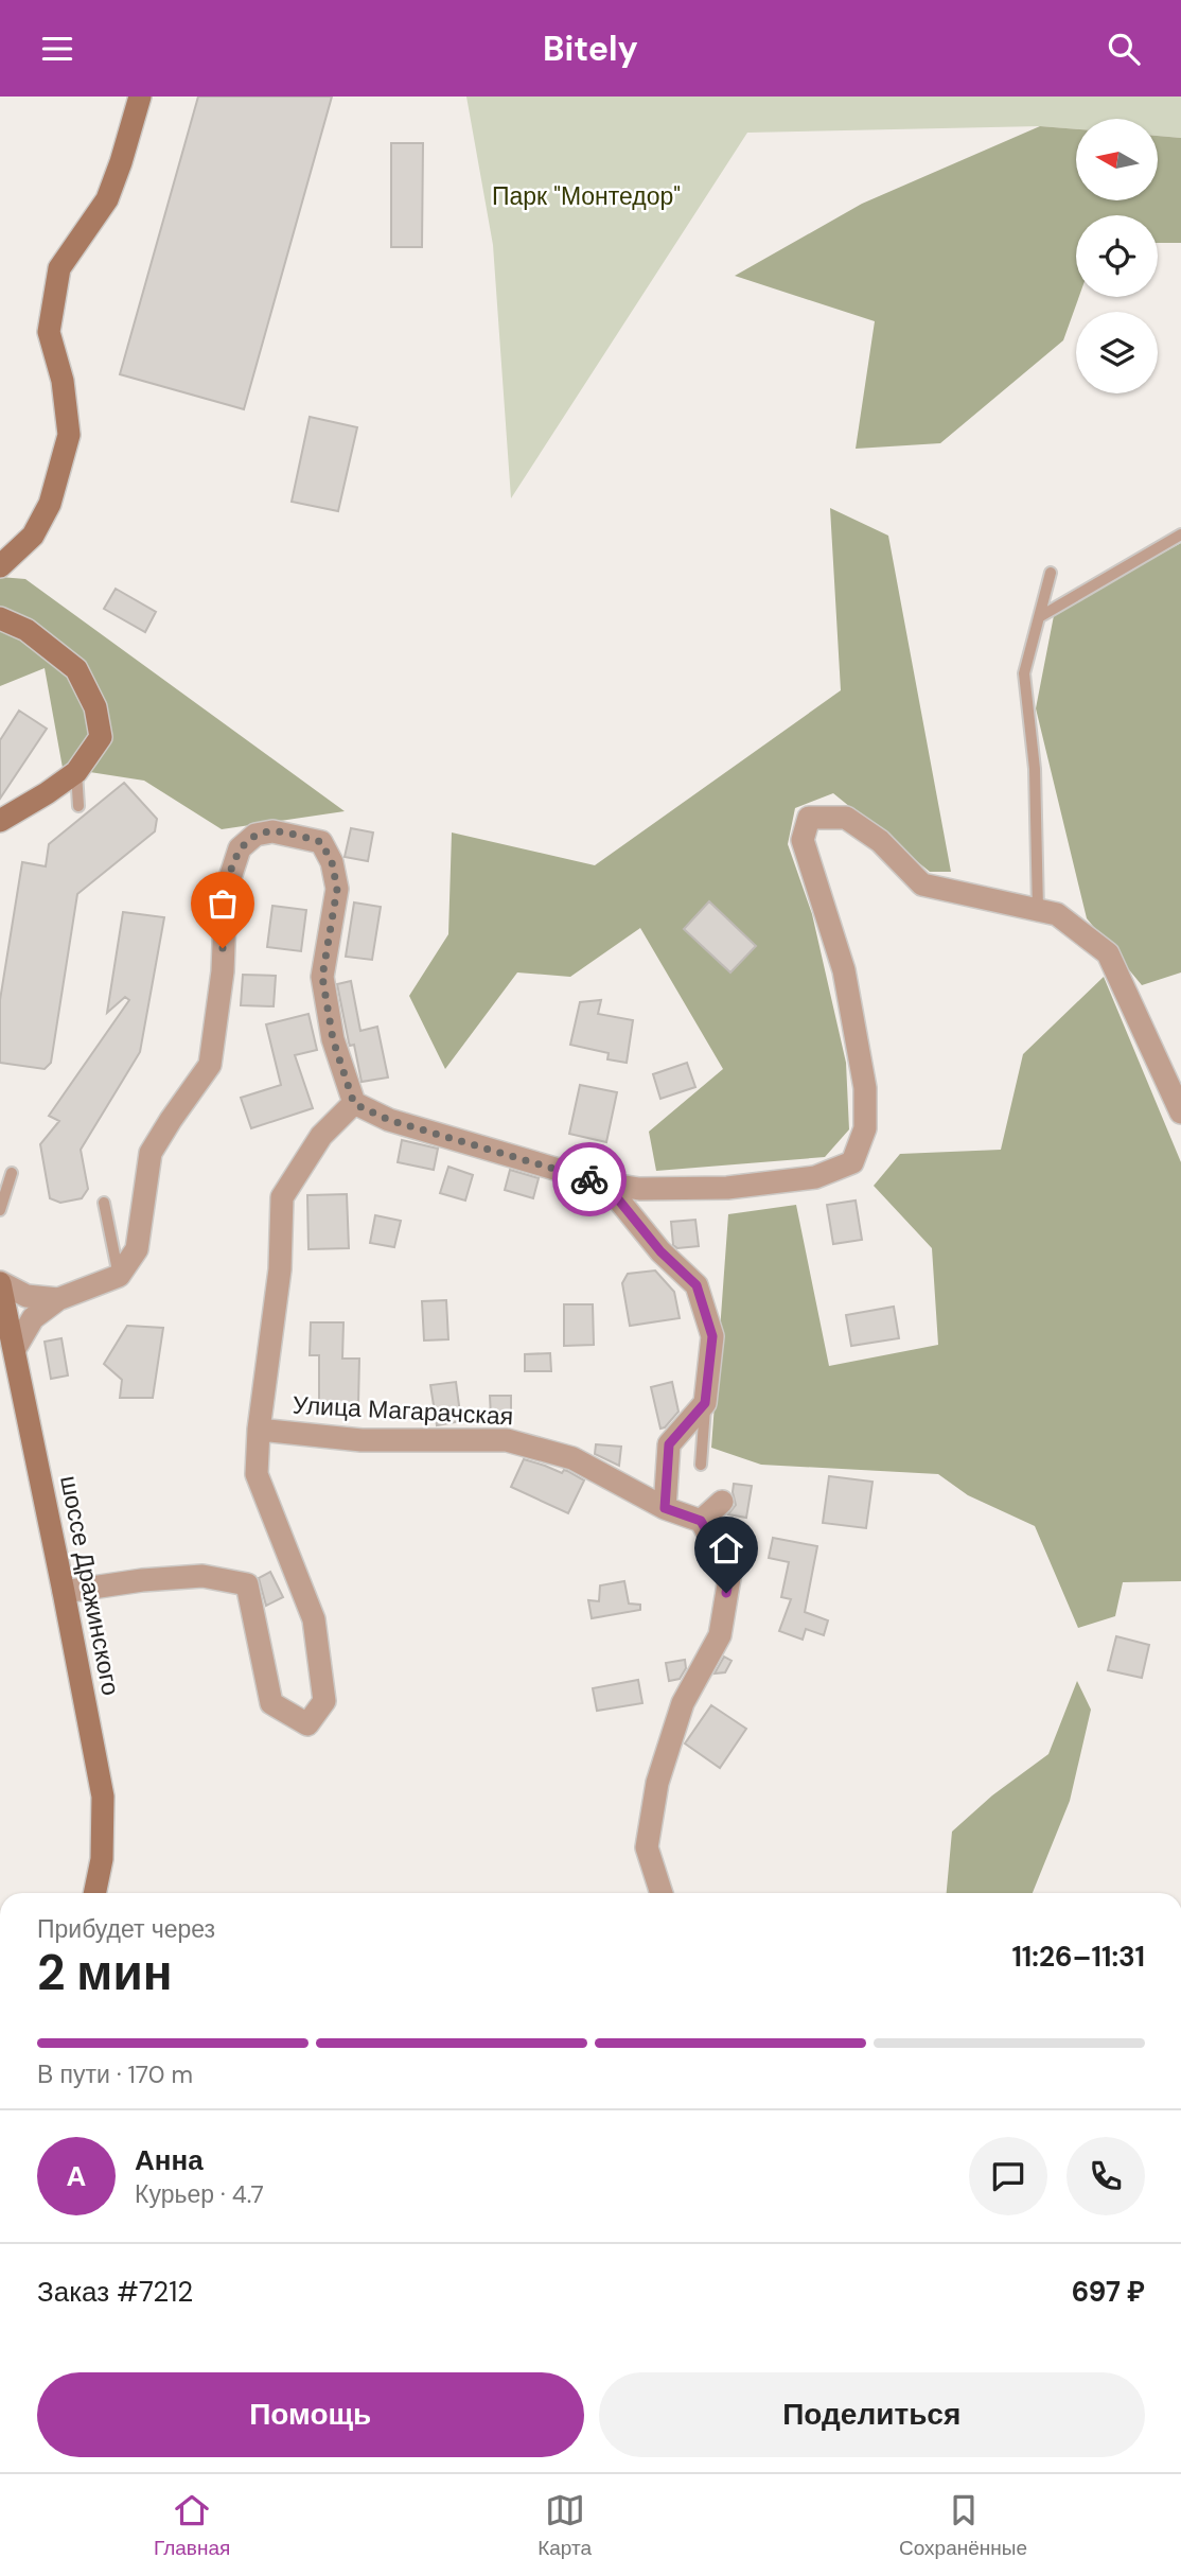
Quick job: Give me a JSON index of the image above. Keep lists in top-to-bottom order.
{
  "streets": {
    "main road": ["шоссе Дражинского"],
    "street": ["Улица Магарачская"]
  },
  "crossings": [
    ["Улица Магарачская", "шоссе Дражинского"]
  ],
  "parks": ["Парк \"Монтедор\""],
  "north": "left",
  "page": {
    "header": "Bitely",
    "heading": ["2 мин", "Прибудет через", "11:26–11:31"],
    "panel": [
      "Анна",
      "Курьер · 4.7",
      "Заказ #7212",
      "697 ₽"
    ],
    "bar": "В пути · 170 m",
    "round": "А",
    "buttons": ["Помощь", "Поделиться"],
    "tabs": ["Главная", "Карта", "Сохранённые"]
  }
}
